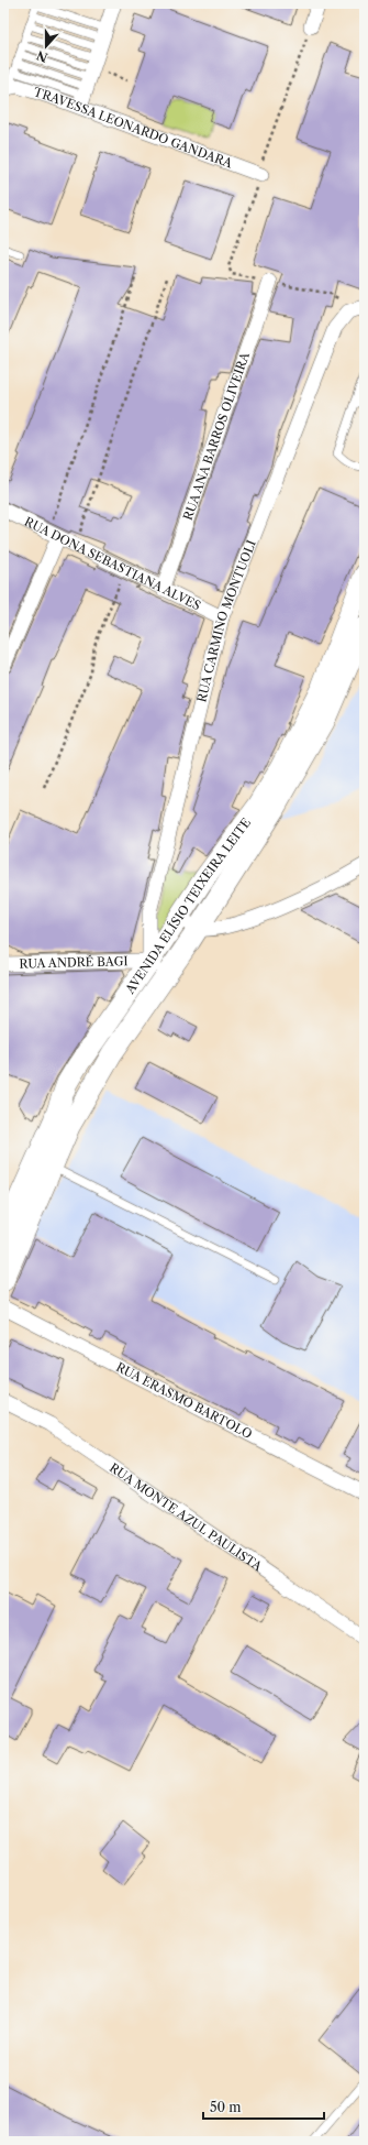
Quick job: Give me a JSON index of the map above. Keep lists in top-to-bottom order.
{
  "streets": {
    "main road": ["AVENIDA ELÍSIO TEIXEIRA LEITE"],
    "street": [
      "TRAVESSA LEONARDO GANDARA",
      "RUA ANA BARROS OLIVEIRA",
      "RUA DONA SEBASTIANA ALVES",
      "RUA CARMINO MONTUOLI",
      "RUA ANDRÉ BAGI",
      "RUA ERASMO BARTOLO",
      "RUA MONTE AZUL PAULISTA"
    ]
  },
  "crossings": [
    ["RUA ANA BARROS OLIVEIRA", "RUA DONA SEBASTIANA ALVES"],
    ["RUA DONA SEBASTIANA ALVES", "RUA CARMINO MONTUOLI"],
    ["RUA CARMINO MONTUOLI", "AVENIDA ELÍSIO TEIXEIRA LEITE"],
    ["RUA CARMINO MONTUOLI", "RUA ANDRÉ BAGI"],
    ["AVENIDA ELÍSIO TEIXEIRA LEITE", "RUA ANDRÉ BAGI"]
  ],
  "scale_bar": "50 m",
  "north": "bottom"
}
